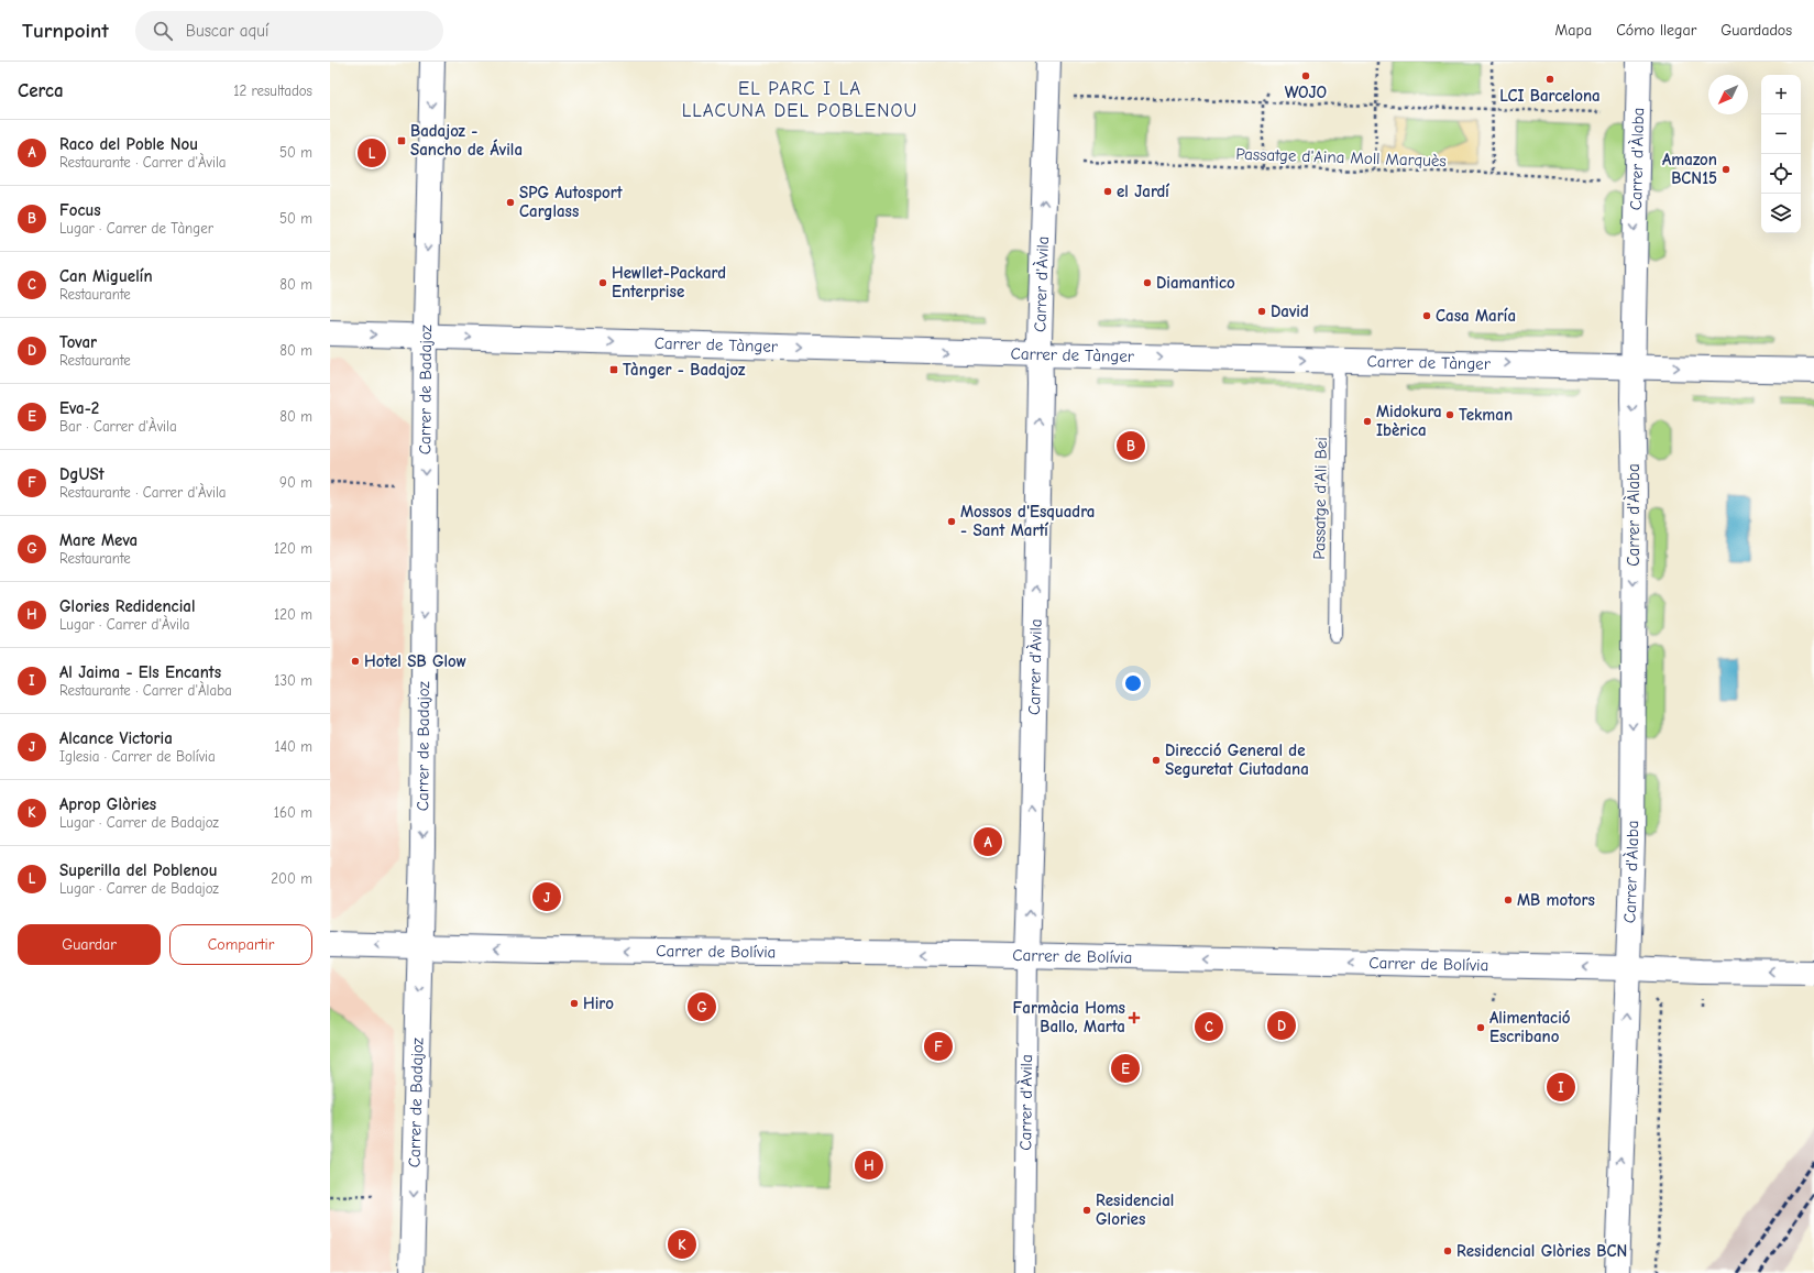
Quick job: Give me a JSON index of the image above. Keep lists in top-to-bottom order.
{
  "streets": {
    "street": [
      "Carrer d'Àlaba",
      "Carrer d'Àvila",
      "Carrer de Tànger",
      "Carrer de Badajoz",
      "Carrer de Bolívia"
    ],
    "lane": ["Passatge d'Ali Bei"],
    "path": ["Passatge d'Aina Moll Marquès"]
  },
  "crossings": [
    ["Carrer d'Àlaba", "Carrer de Tànger"],
    ["Carrer d'Àlaba", "Carrer de Bolívia"],
    ["Carrer d'Àvila", "Carrer de Tànger"],
    ["Carrer d'Àvila", "Carrer de Bolívia"],
    ["Carrer de Tànger", "Carrer de Badajoz"],
    ["Carrer de Tànger", "Passatge d'Ali Bei"],
    ["Carrer de Badajoz", "Carrer de Bolívia"]
  ],
  "one_way": [
    "Carrer d'Àvila",
    "Carrer de Tànger",
    "Carrer de Badajoz",
    "Carrer de Bolívia"
  ],
  "districts": ["EL PARC I LA LLACUNA DEL POBLENOU"],
  "places": {
    "other": [
      "WOJO",
      "LCI Barcelona",
      "Amazon BCN15",
      "el Jardí",
      "SPG Autosport Carglass",
      "Hewllet-Packard Enterprise",
      "Diamantico",
      "David",
      "Casa María",
      "Tekman",
      "Midokura Ibèrica",
      "Mossos d'Esquadra - Sant Martí",
      "Hotel SB Glow",
      "Direcció General de Seguretat Ciutadana",
      "MB motors",
      "Hiro",
      "Alimentació Escribano",
      "Residencial Glories",
      "Residencial Glòries BCN"
    ],
    "transit": ["Badajoz - Sancho de Ávila", "Tànger - Badajoz"],
    "health": ["Farmàcia Homs Ballo, Marta"]
  },
  "north": "bottom left",
  "page": {
    "header": "Turnpoint",
    "search": "Buscar aquí",
    "nav": ["Mapa", "Cómo llegar", "Guardados"],
    "heading": ["Cerca", "12 resultados"],
    "map_buttons": ["+", "−"],
    "list": [
      {
        "mark": "A",
        "name": "Raco del Poble Nou",
        "note": "Restaurante · Carrer d'Àvila",
        "value": "50 m"
      },
      {
        "mark": "B",
        "name": "Focus",
        "note": "Lugar · Carrer de Tànger",
        "value": "50 m"
      },
      {
        "mark": "C",
        "name": "Can Miguelín",
        "note": "Restaurante",
        "value": "80 m"
      },
      {
        "mark": "D",
        "name": "Tovar",
        "note": "Restaurante",
        "value": "80 m"
      },
      {
        "mark": "E",
        "name": "Eva-2",
        "note": "Bar · Carrer d'Àvila",
        "value": "80 m"
      },
      {
        "mark": "F",
        "name": "DgUSt",
        "note": "Restaurante · Carrer d'Àvila",
        "value": "90 m"
      },
      {
        "mark": "G",
        "name": "Mare Meva",
        "note": "Restaurante",
        "value": "120 m"
      },
      {
        "mark": "H",
        "name": "Glories Redidencial",
        "note": "Lugar · Carrer d'Àvila",
        "value": "120 m"
      },
      {
        "mark": "I",
        "name": "Al Jaima - Els Encants",
        "note": "Restaurante · Carrer d'Àlaba",
        "value": "130 m"
      },
      {
        "mark": "J",
        "name": "Alcance Victoria",
        "note": "Iglesia · Carrer de Bolívia",
        "value": "140 m"
      },
      {
        "mark": "K",
        "name": "Aprop Glòries",
        "note": "Lugar · Carrer de Badajoz",
        "value": "160 m"
      },
      {
        "mark": "L",
        "name": "Superilla del Poblenou",
        "note": "Lugar · Carrer de Badajoz",
        "value": "200 m"
      }
    ],
    "pins": [
      "L",
      "B",
      "A",
      "J",
      "G",
      "D",
      "C",
      "F",
      "E",
      "I",
      "H",
      "K"
    ],
    "buttons": ["Guardar", "Compartir"]
  }
}
